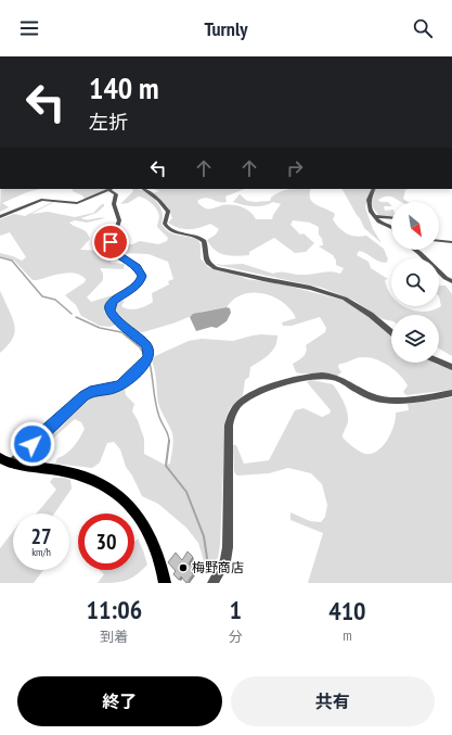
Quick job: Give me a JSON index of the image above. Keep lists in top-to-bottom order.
{
  "places": ["梅野商店"],
  "north": "bottom right",
  "page": {
    "header": "Turnly",
    "turn": ["140 m", "左折"],
    "speed": "27 km/h",
    "limit": "30",
    "eta": [
      "11:06",
      "到着",
      "1",
      "分",
      "410",
      "m"
    ],
    "buttons": ["終了", "共有"]
  }
}
